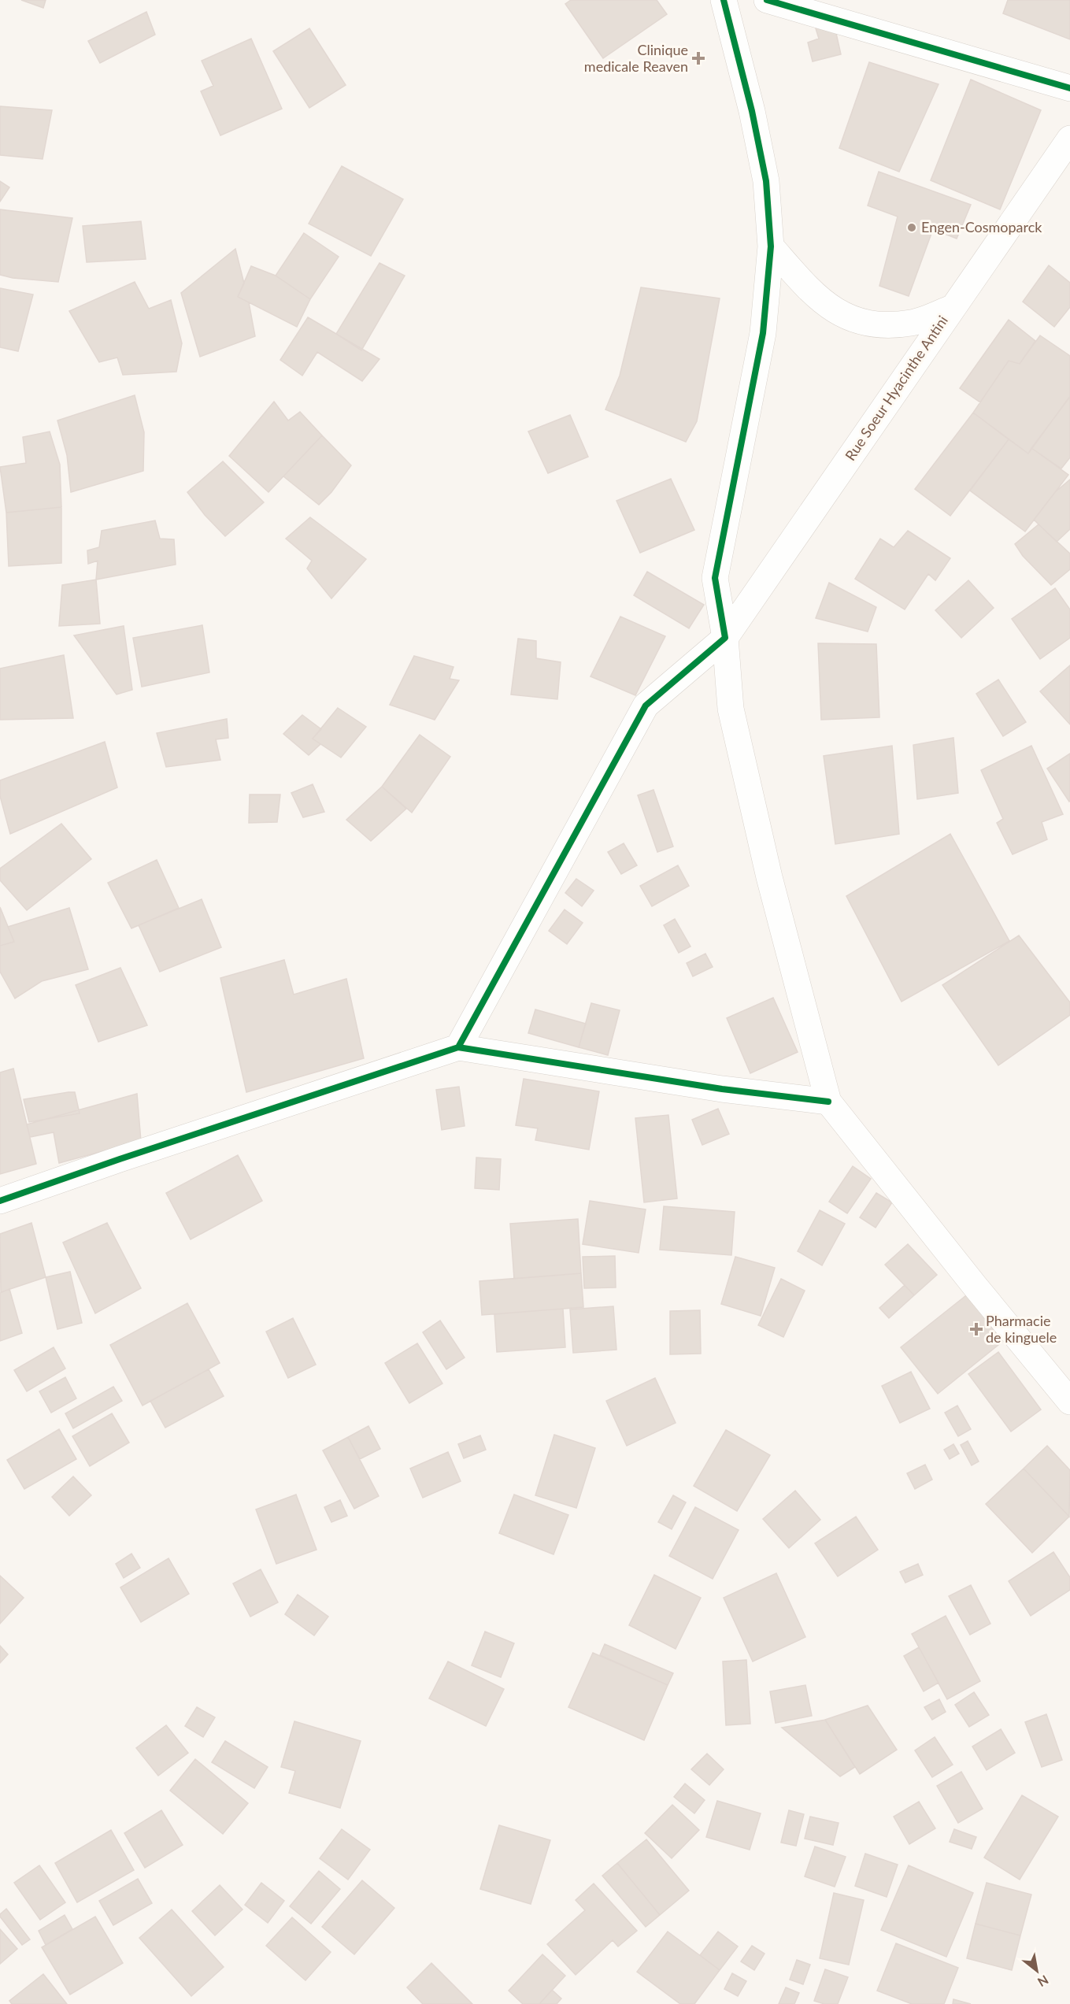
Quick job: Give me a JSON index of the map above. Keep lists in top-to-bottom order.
{
  "streets": {
    "street": ["Rue Soeur Hyacinthe Antini"]
  },
  "places": {
    "health": ["Clinique medicale Reaven", "Pharmacie de kinguele"],
    "other": ["Engen-Cosmoparck"]
  },
  "north": "bottom right"
}
